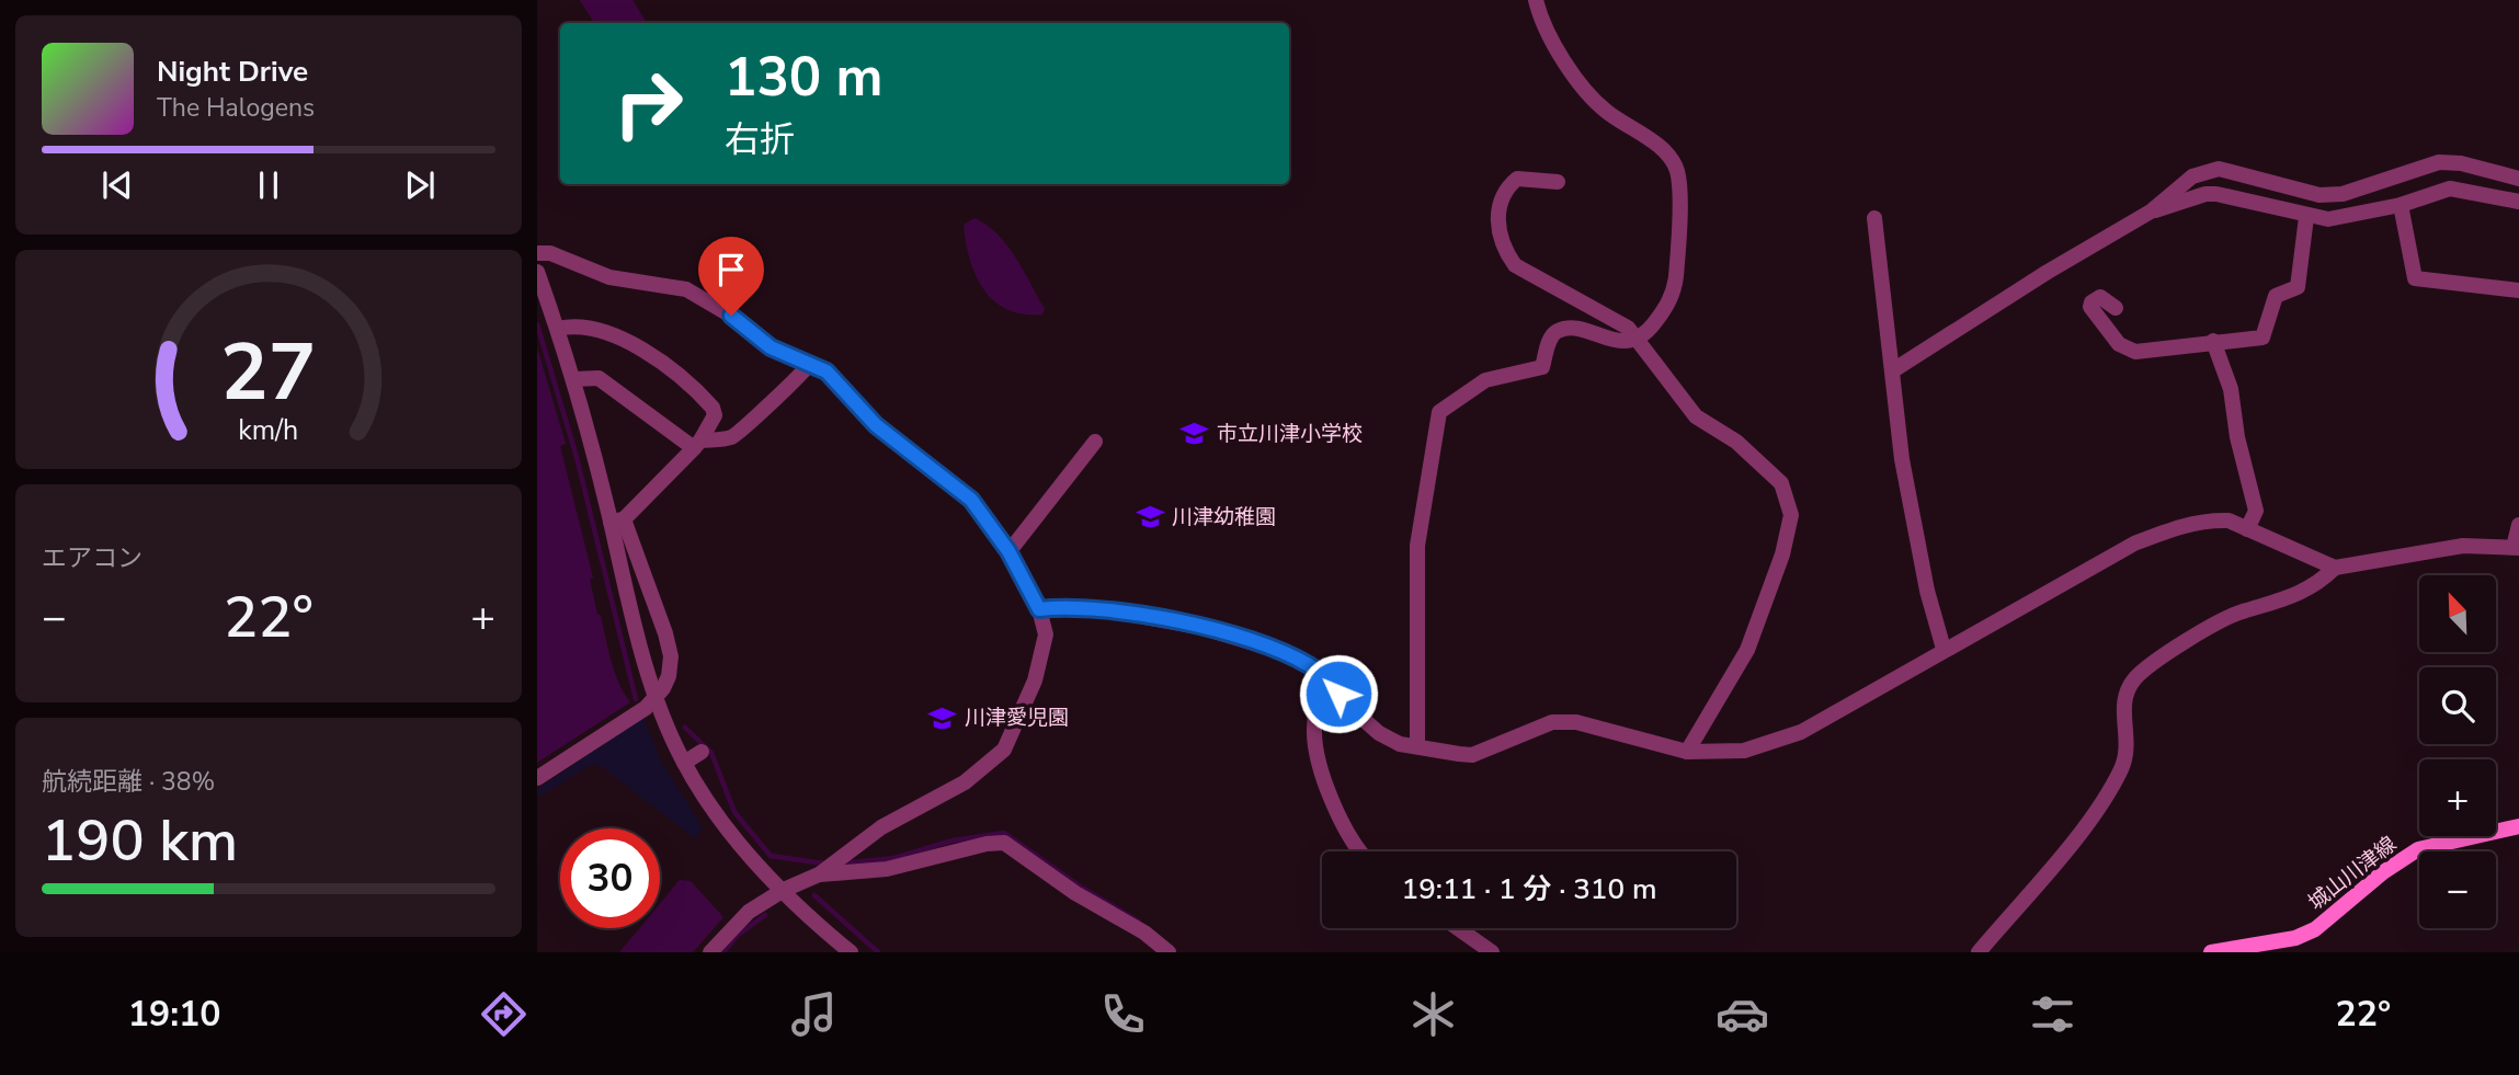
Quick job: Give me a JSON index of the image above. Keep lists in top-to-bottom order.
{
  "streets": {
    "main road": ["城山川津線"]
  },
  "places": {
    "school or university": ["市立川津小学校", "川津幼稚園", "川津愛児園"]
  },
  "north": "top left",
  "page": {
    "turn": ["130 m", "右折"],
    "song": ["Night Drive", "The Halogens"],
    "tile": [
      "エアコン",
      ["航続距離 · 38%", "190 km"]
    ],
    "map_buttons": ["+", "−"],
    "heat": ["−", "22°", "+"],
    "limit": "30",
    "trip": "19:11 · 1 分 · 310 m",
    "tabs": ["19:10", "22°"],
    "gauge": ["27", "km/h"]
  }
}
